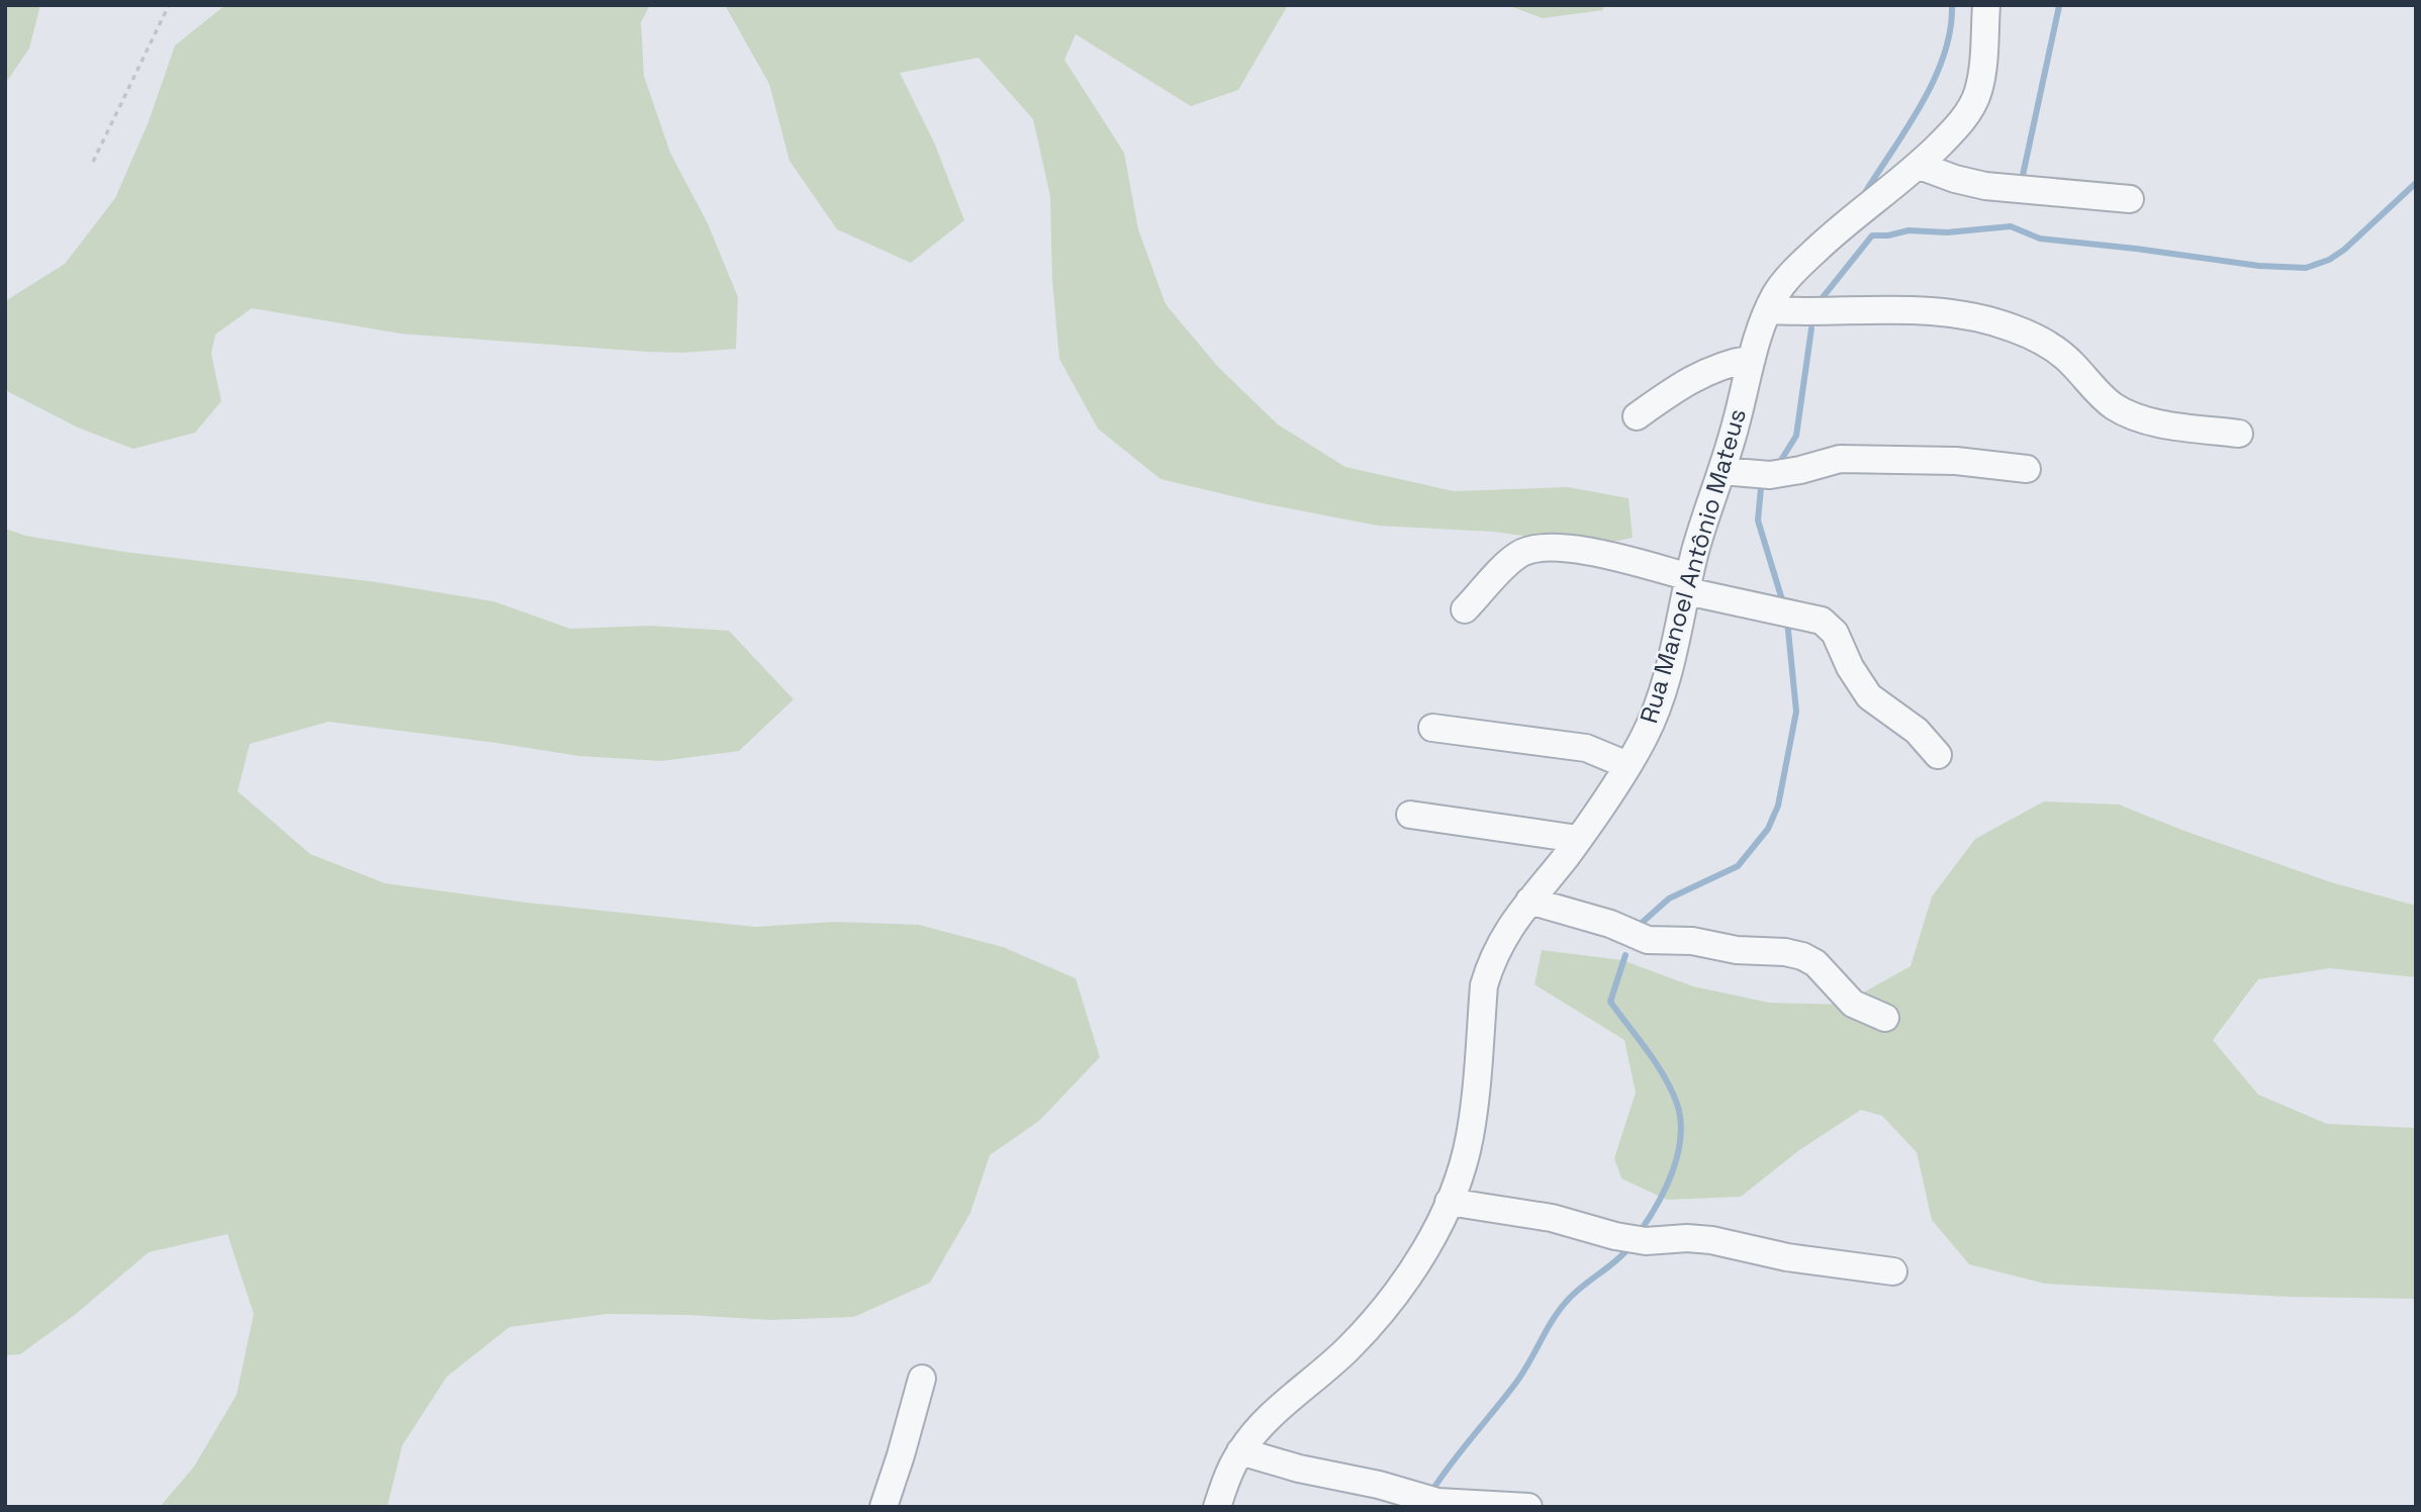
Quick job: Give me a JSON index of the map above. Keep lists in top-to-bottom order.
{
  "streets": {
    "street": ["Rua Manoel Antônio Mateus"]
  }
}
